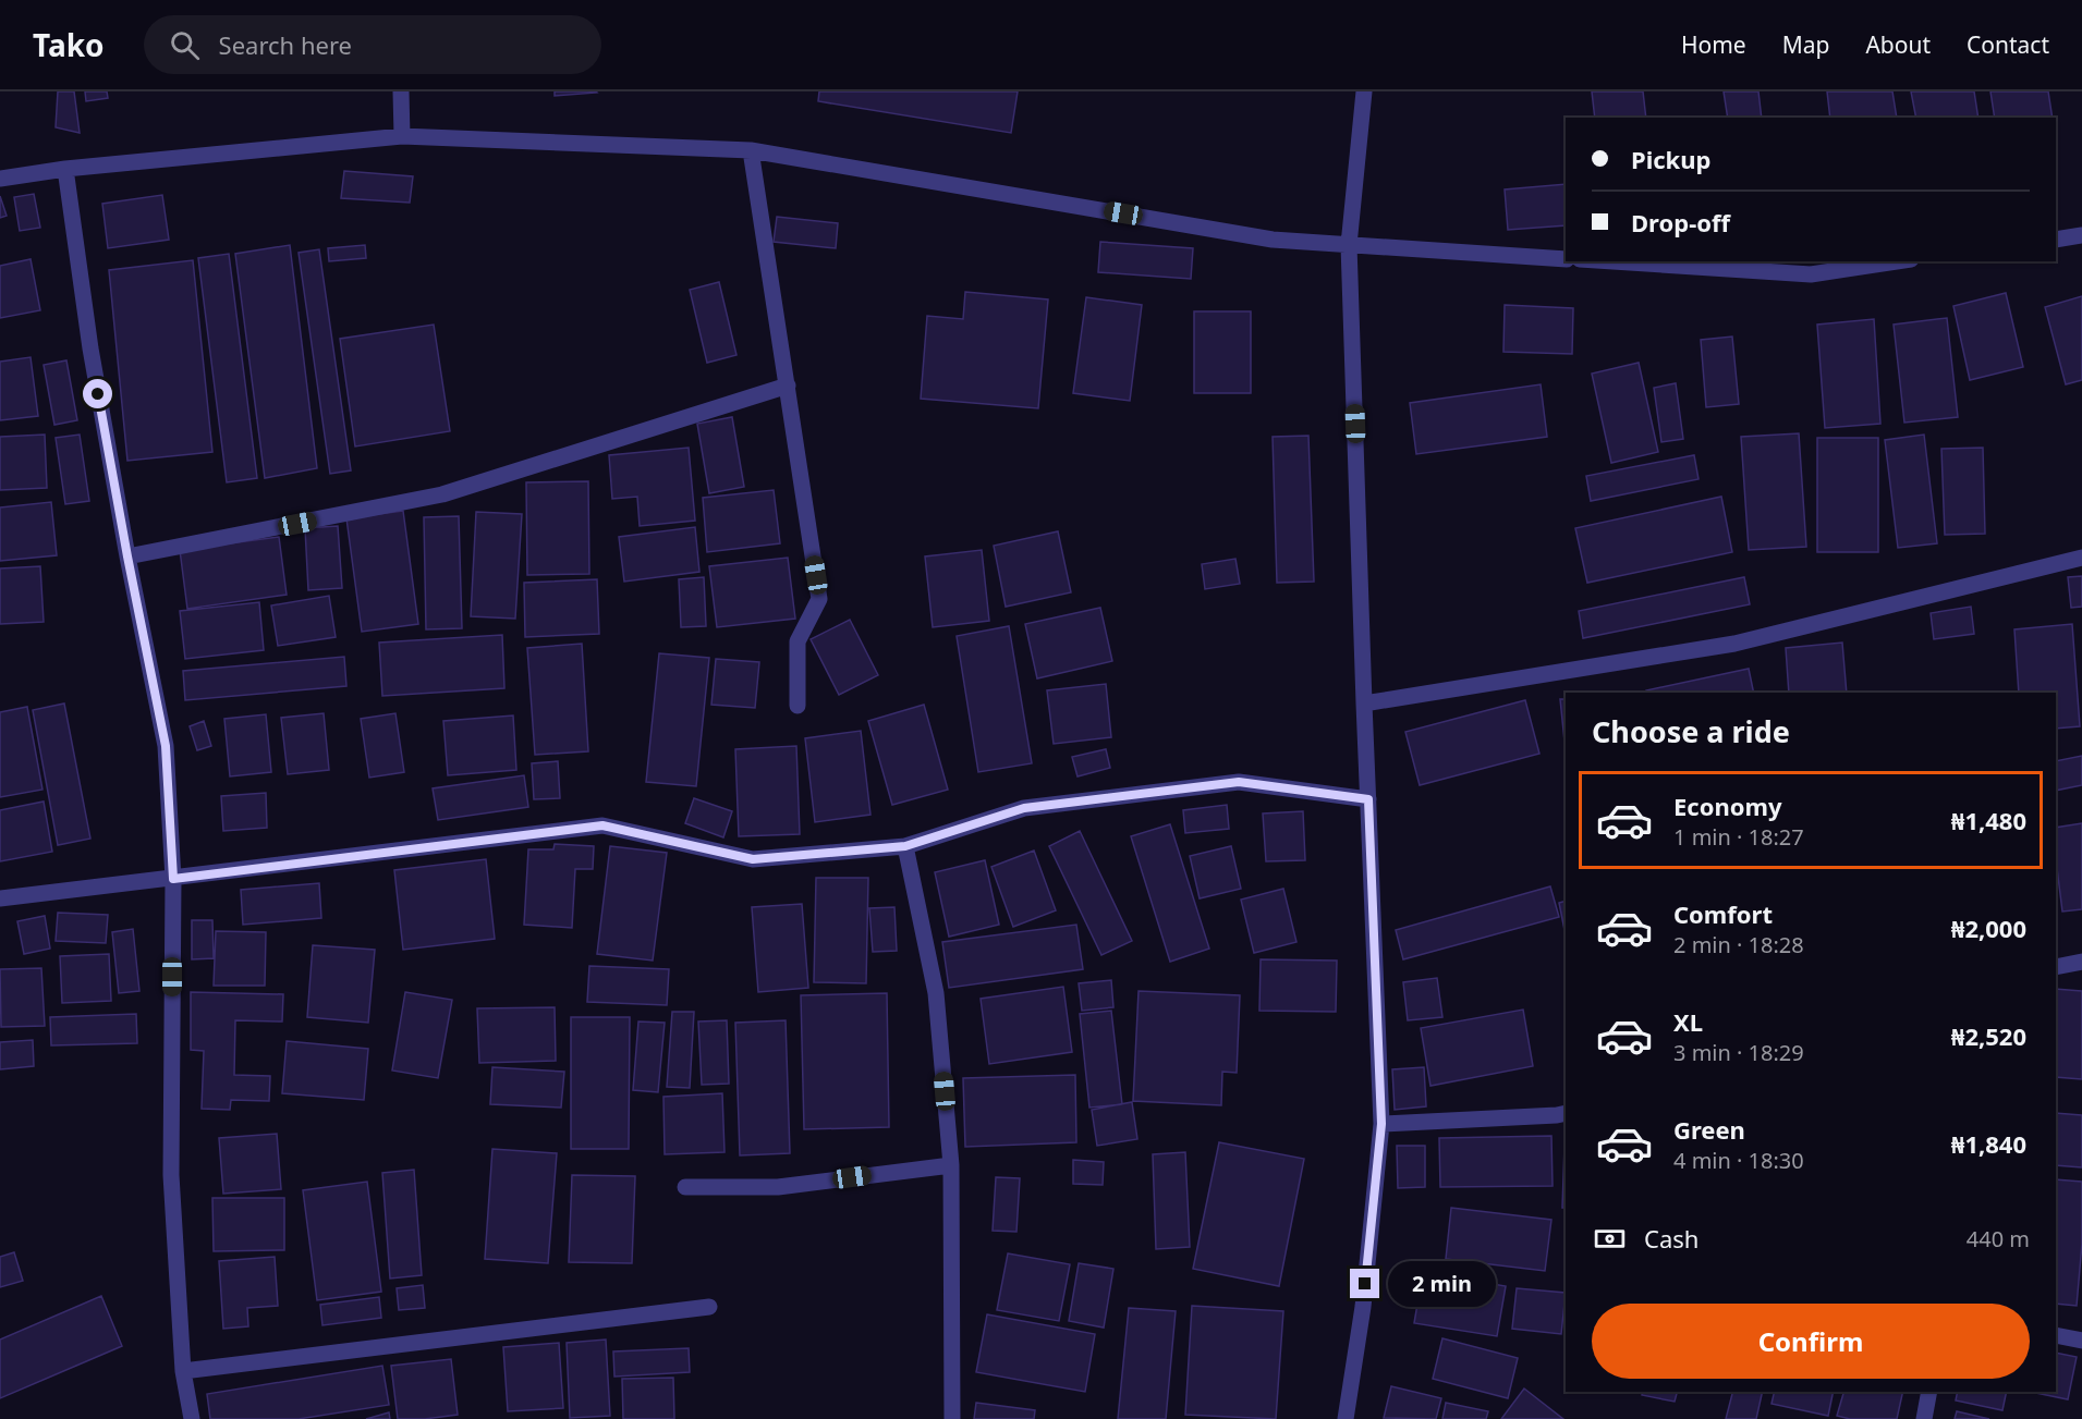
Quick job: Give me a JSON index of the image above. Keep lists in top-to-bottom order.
{
  "page": {
    "header": "Tako",
    "search": "Search here",
    "nav": [
      "Home",
      "Map",
      "About",
      "Contact"
    ],
    "banner": ["Pickup", "Drop-off"],
    "heading": "Choose a ride",
    "list": [
      {
        "name": "Economy",
        "note": "1 min · 18:27",
        "value": "₦1,480"
      },
      {
        "name": "Comfort",
        "note": "2 min · 18:28",
        "value": "₦2,000"
      },
      {
        "name": "XL",
        "note": "3 min · 18:29",
        "value": "₦2,520"
      },
      {
        "name": "Green",
        "note": "4 min · 18:30",
        "value": "₦1,840"
      }
    ],
    "pay": ["Cash", "440 m"],
    "bubble": "2 min",
    "buttons": "Confirm"
  }
}
